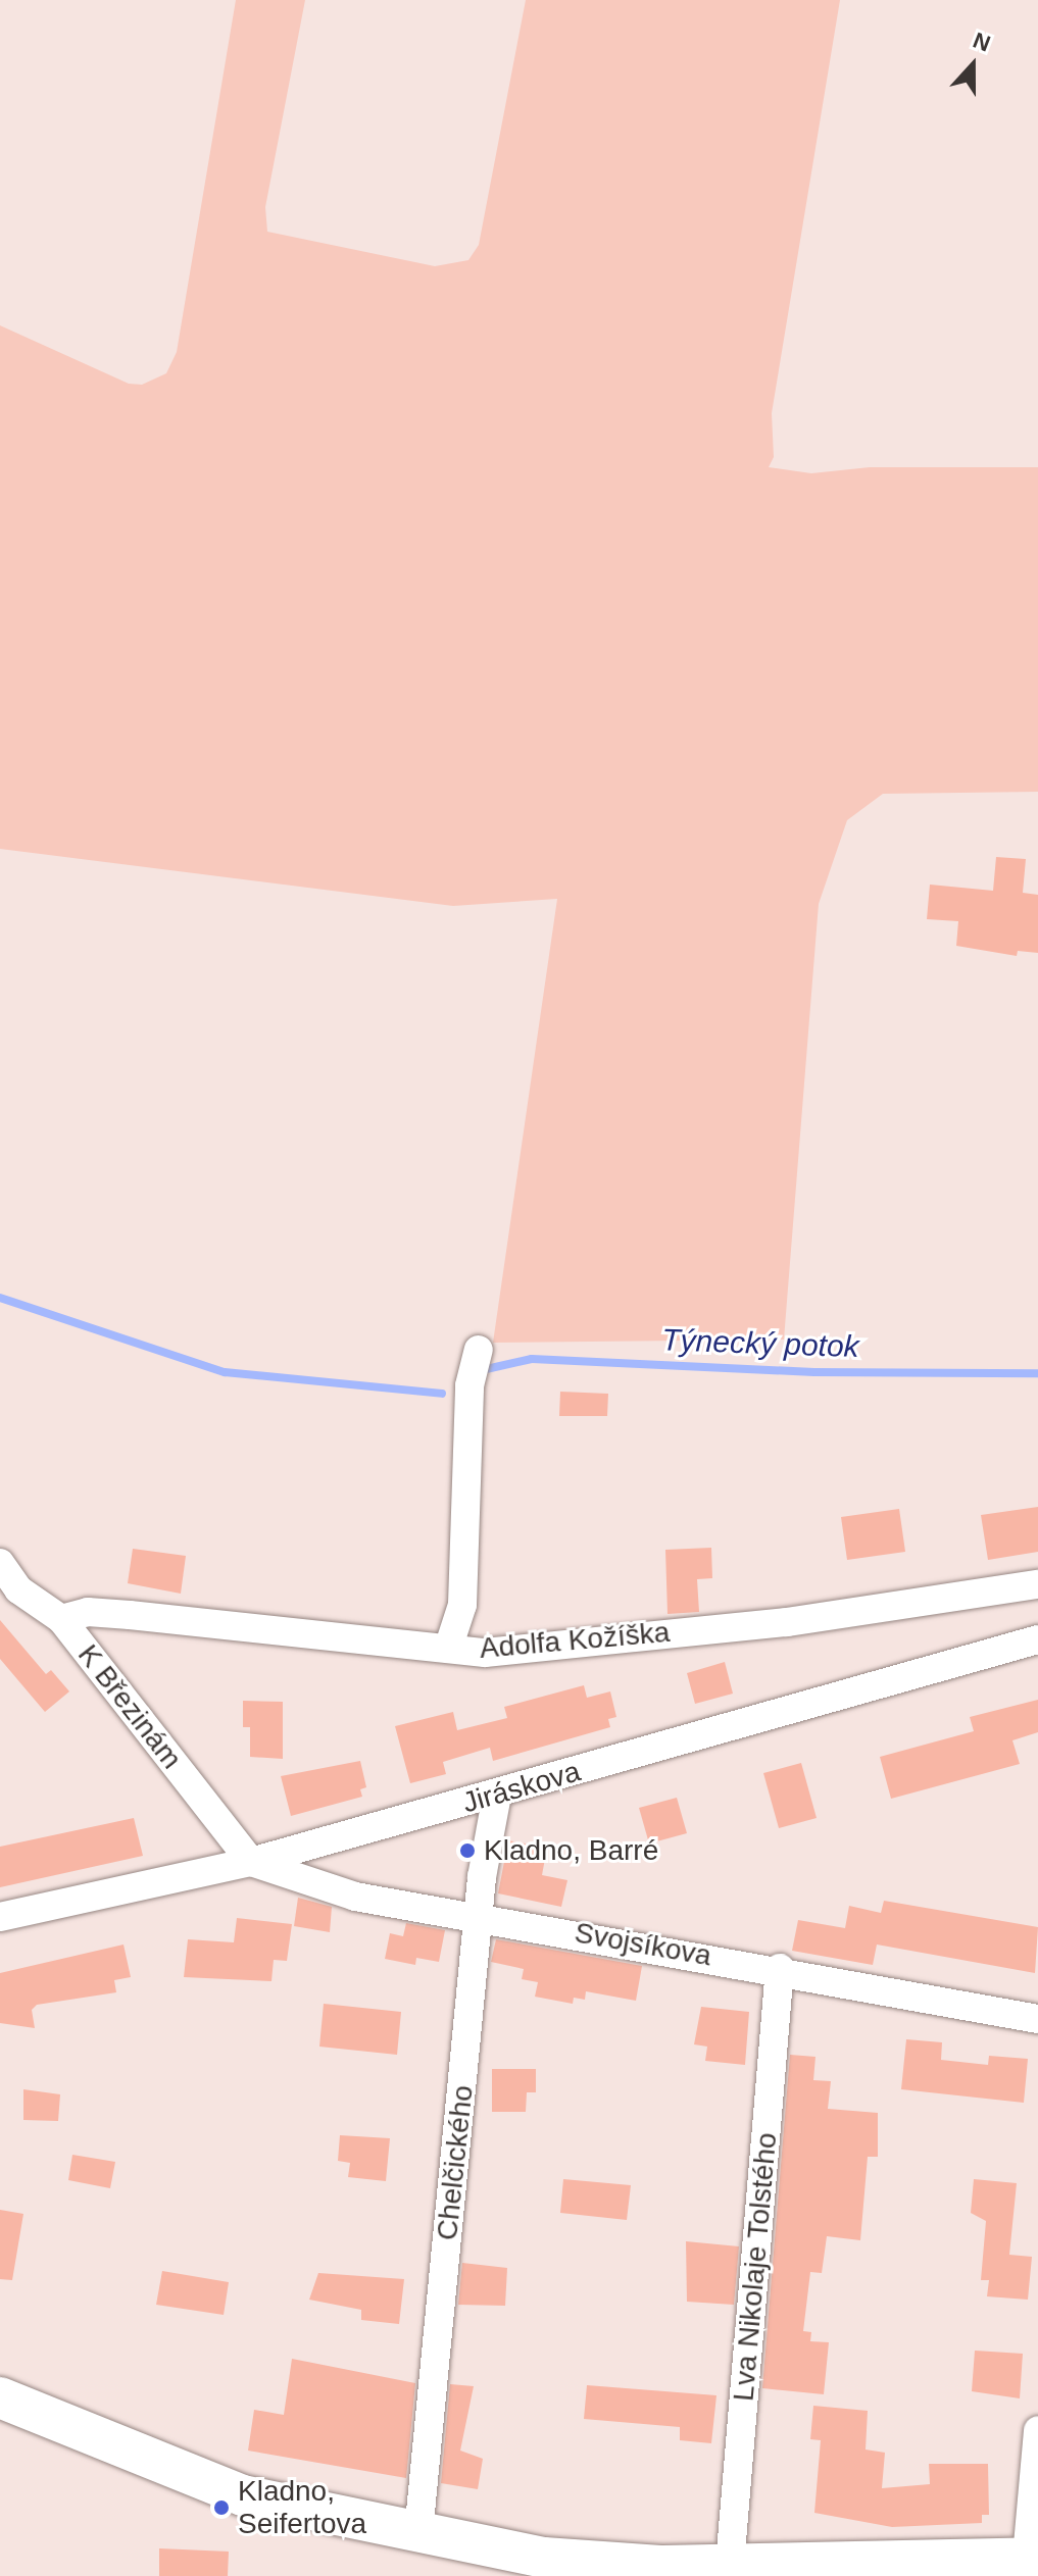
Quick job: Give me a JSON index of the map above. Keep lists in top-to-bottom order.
{
  "streets": {
    "street": [
      "Adolfa Kožíška",
      "K Březinám",
      "Jiráskova",
      "Svojsíkova",
      "Chelčického",
      "Lva Nikolaje Tolstého"
    ]
  },
  "crossings": [
    ["Adolfa Kožíška", "K Březinám"],
    ["K Březinám", "Jiráskova"],
    ["K Březinám", "Svojsíkova"],
    ["Jiráskova", "Svojsíkova"],
    ["Jiráskova", "Chelčického"],
    ["Svojsíkova", "Chelčického"],
    ["Svojsíkova", "Lva Nikolaje Tolstého"]
  ],
  "water": ["Týnecký potok"],
  "places": ["Kladno, Barré", "Kladno, Seifertova"],
  "north": "top"
}
